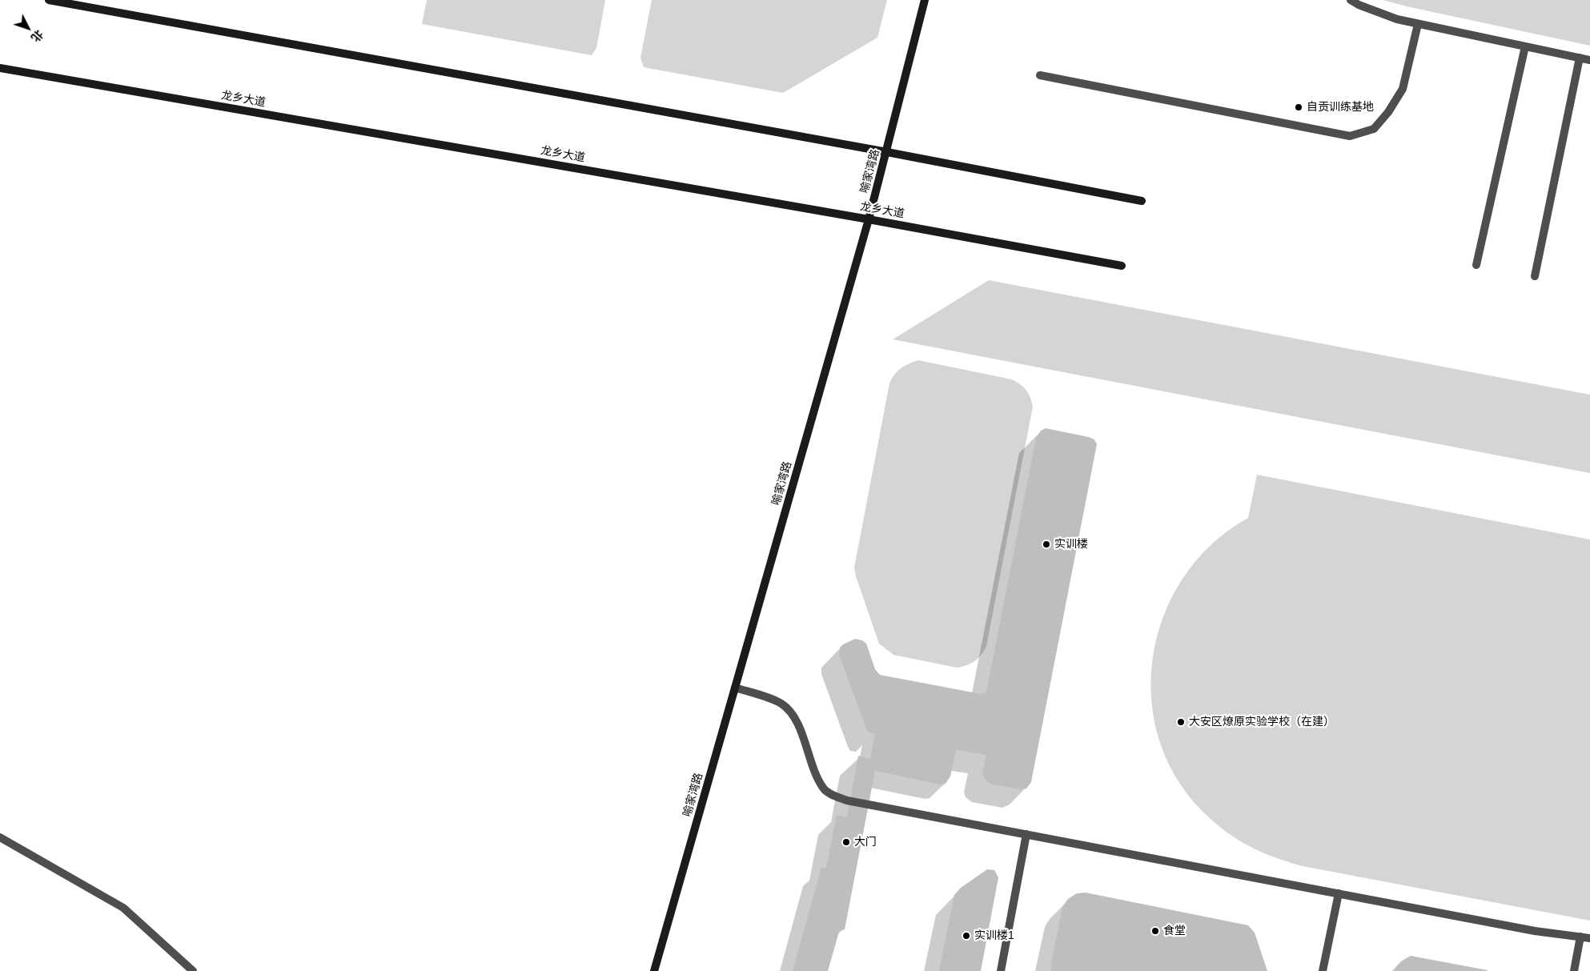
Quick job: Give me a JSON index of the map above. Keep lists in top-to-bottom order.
{
  "streets": {
    "main road": ["龙乡大道", "喻家湾路"]
  },
  "crossings": [
    ["龙乡大道", "喻家湾路"]
  ],
  "places": [
    "自贡训练基地",
    "实训楼",
    "大安区燎原实验学校（在建）",
    "大门",
    "食堂",
    "实训楼1"
  ],
  "north": "bottom right"
}
